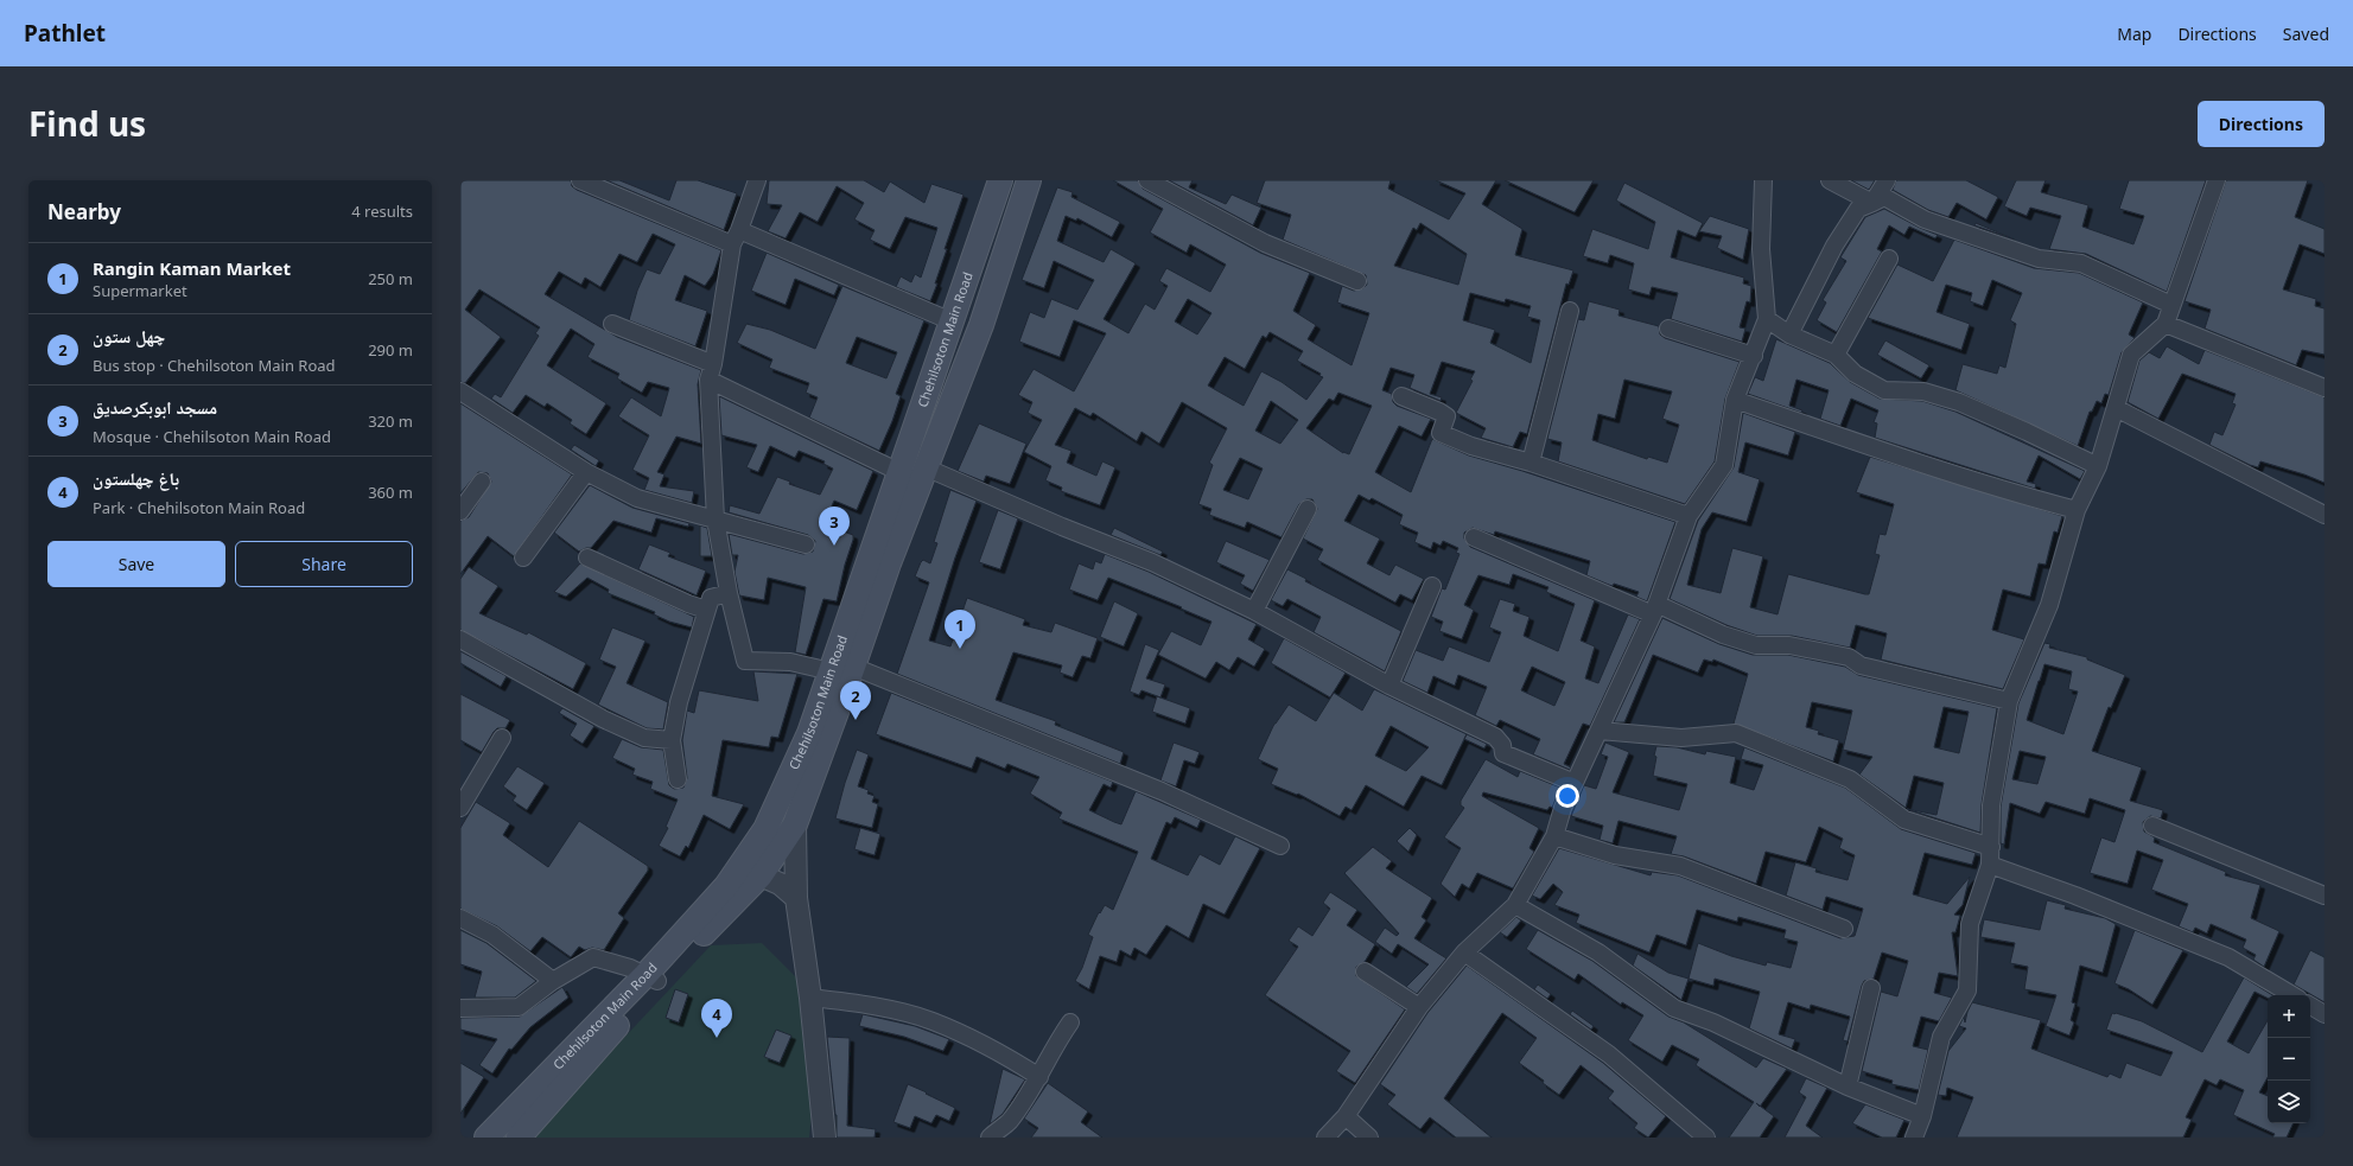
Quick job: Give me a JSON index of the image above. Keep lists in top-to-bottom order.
{
  "streets": {
    "main road": ["Chehilsoton Main Road"]
  },
  "page": {
    "header": "Pathlet",
    "nav": ["Map", "Directions", "Saved"],
    "title": "Find us",
    "buttons": [
      "Directions",
      ["Save", "Share"]
    ],
    "heading": ["Nearby", "4 results"],
    "list": [
      {
        "mark": "1",
        "name": "Rangin Kaman Market",
        "note": "Supermarket",
        "value": "250 m"
      },
      {
        "mark": "2",
        "name": "چهل ستون",
        "note": "Bus stop · Chehilsoton Main Road",
        "value": "290 m"
      },
      {
        "mark": "3",
        "name": "مسجد ابوبکرصدیق",
        "note": "Mosque · Chehilsoton Main Road",
        "value": "320 m"
      },
      {
        "mark": "4",
        "name": "باغ چهلستون",
        "note": "Park · Chehilsoton Main Road",
        "value": "360 m"
      }
    ],
    "pins": [
      "3",
      "1",
      "2",
      "4"
    ],
    "map_buttons": ["+", "−"]
  }
}
